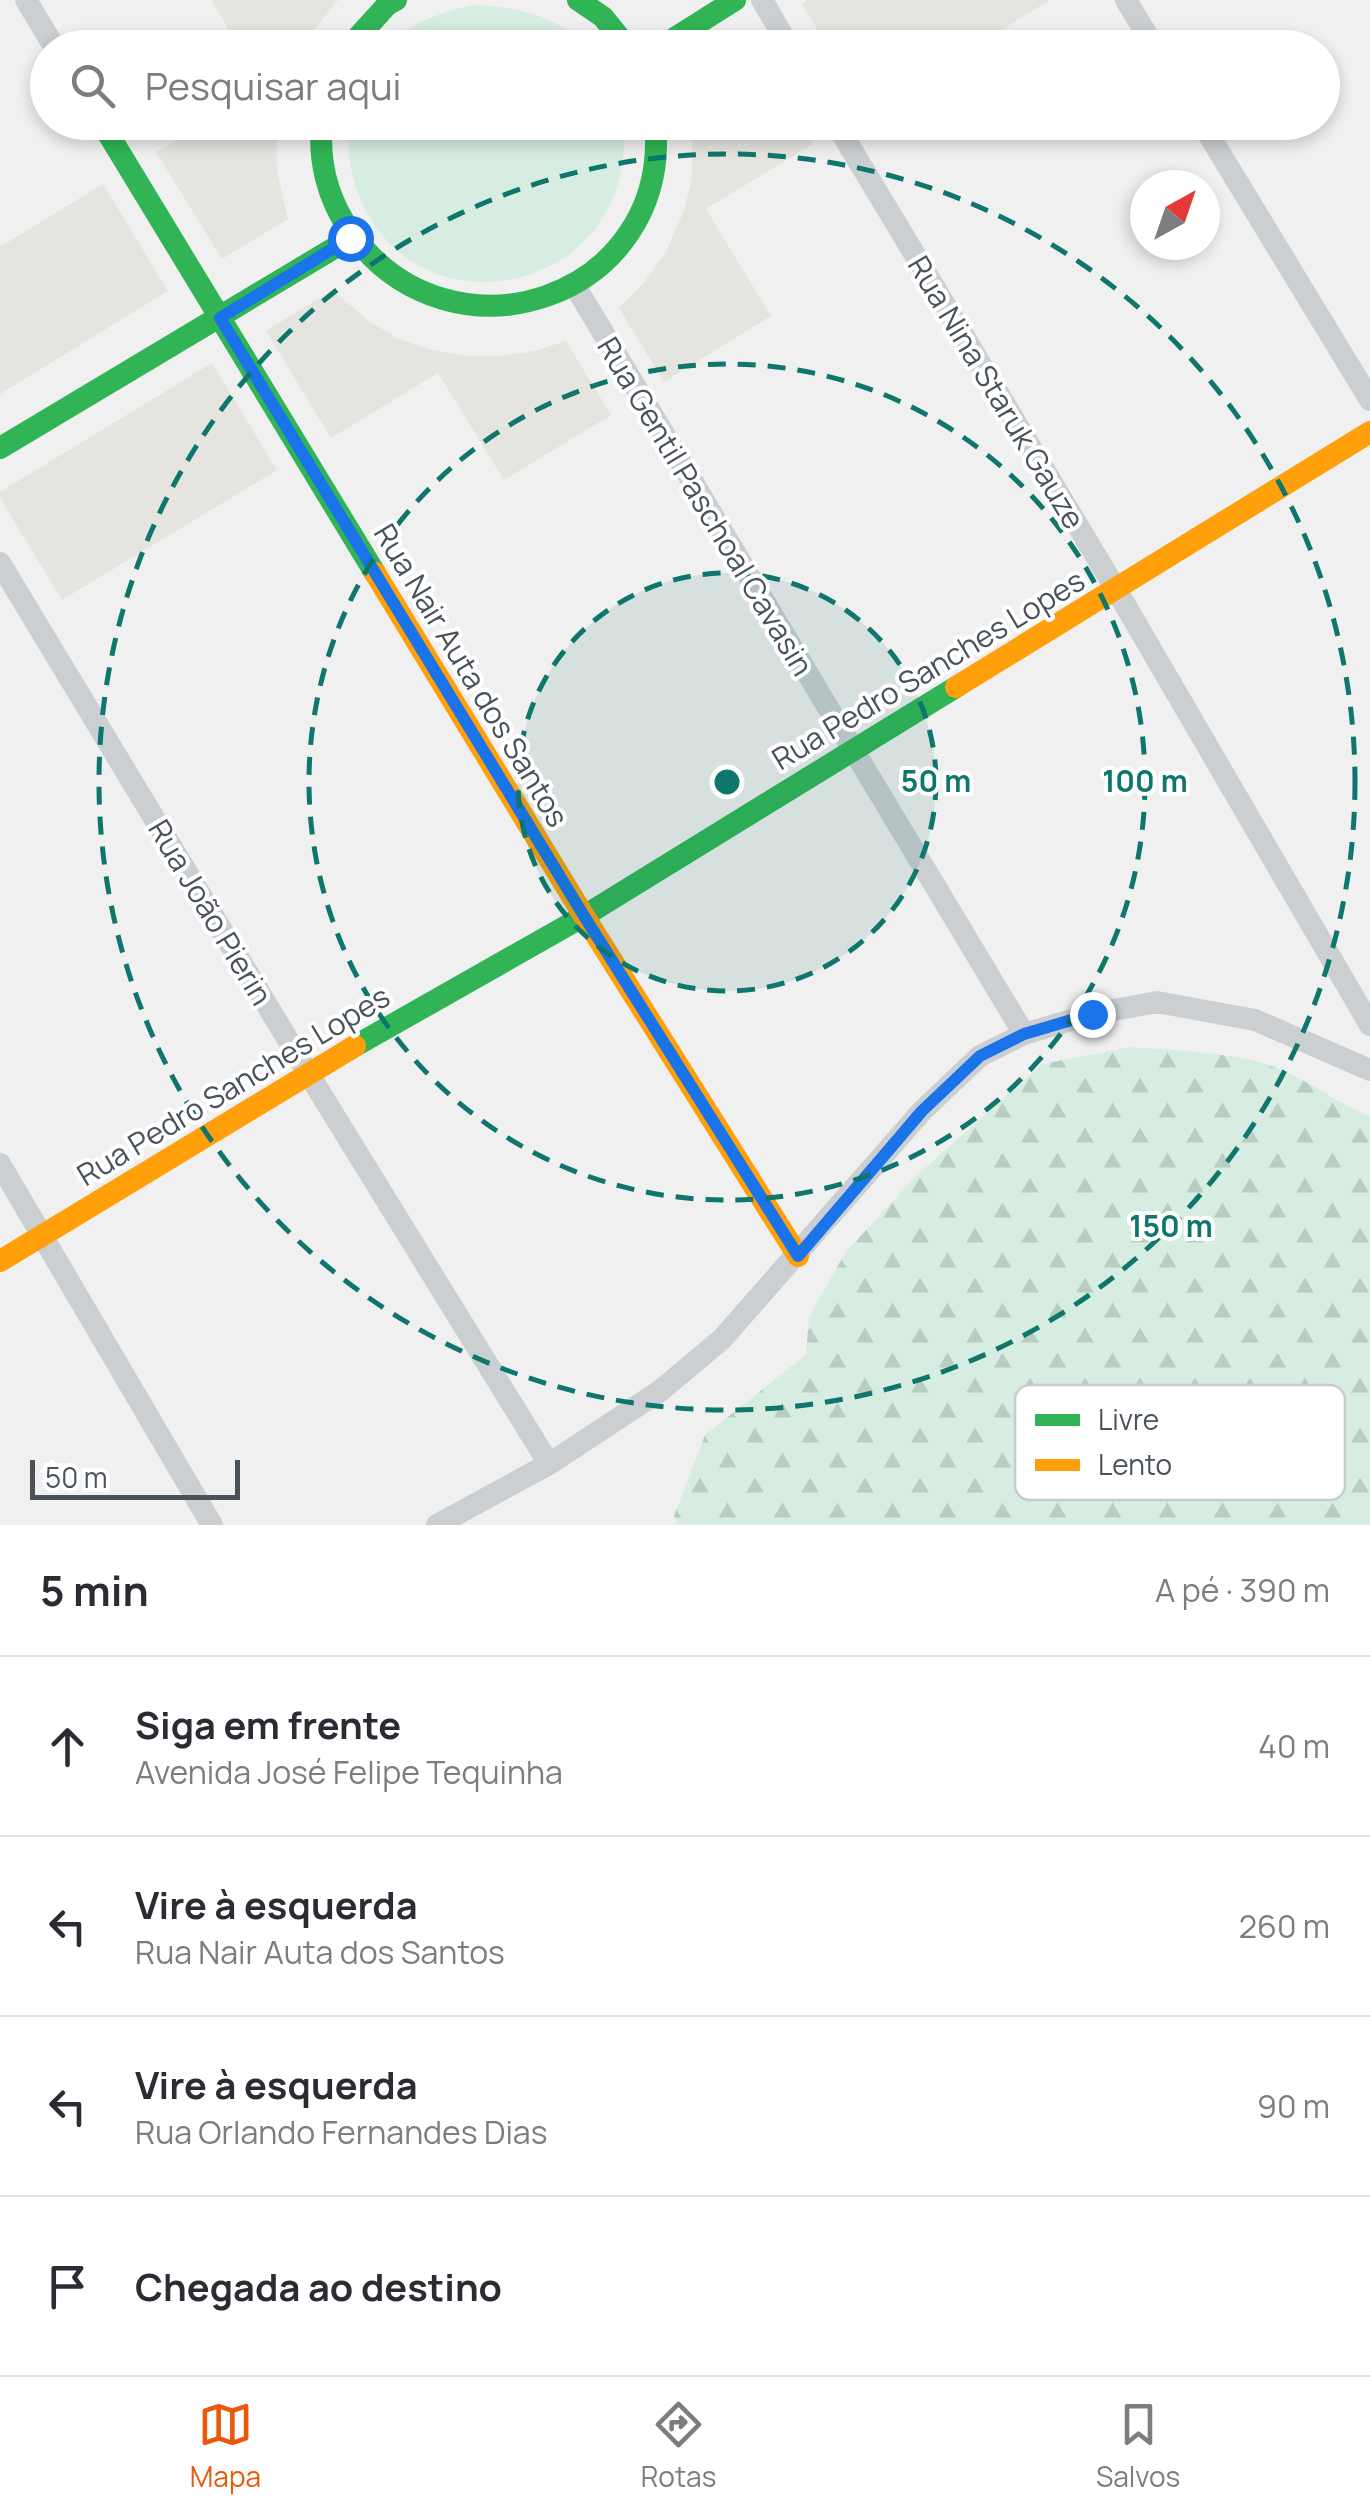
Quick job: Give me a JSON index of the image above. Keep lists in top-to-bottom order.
{
  "streets": {
    "street": [
      "Rua Nina Staruk Gauze",
      "Rua Gentil Paschoal Cavasin",
      "Rua Pedro Sanches Lopes",
      "Rua Nair Auta dos Santos",
      "Rua João Pierin"
    ]
  },
  "crossings": [
    ["Rua Nina Staruk Gauze", "Rua Pedro Sanches Lopes"],
    ["Rua Gentil Paschoal Cavasin", "Rua Pedro Sanches Lopes"],
    ["Rua Pedro Sanches Lopes", "Rua Nair Auta dos Santos"],
    ["Rua Pedro Sanches Lopes", "Rua João Pierin"]
  ],
  "legend": ["Livre", "Lento"],
  "scale_bar": "50 m",
  "north": "top right",
  "page": {
    "search": "Pesquisar aqui",
    "scale": "50 m",
    "heading": ["5 min", "A pé · 390 m"],
    "list": [
      ["Siga em frente", "Avenida José Felipe Tequinha", "40 m"],
      ["Vire à esquerda", "Rua Nair Auta dos Santos", "260 m"],
      ["Vire à esquerda", "Rua Orlando Fernandes Dias", "90 m"],
      "Chegada ao destino"
    ],
    "nav": ["Mapa", "Rotas", "Salvos"]
  },
  "rings": ["50 m", "100 m", "150 m"]
}
